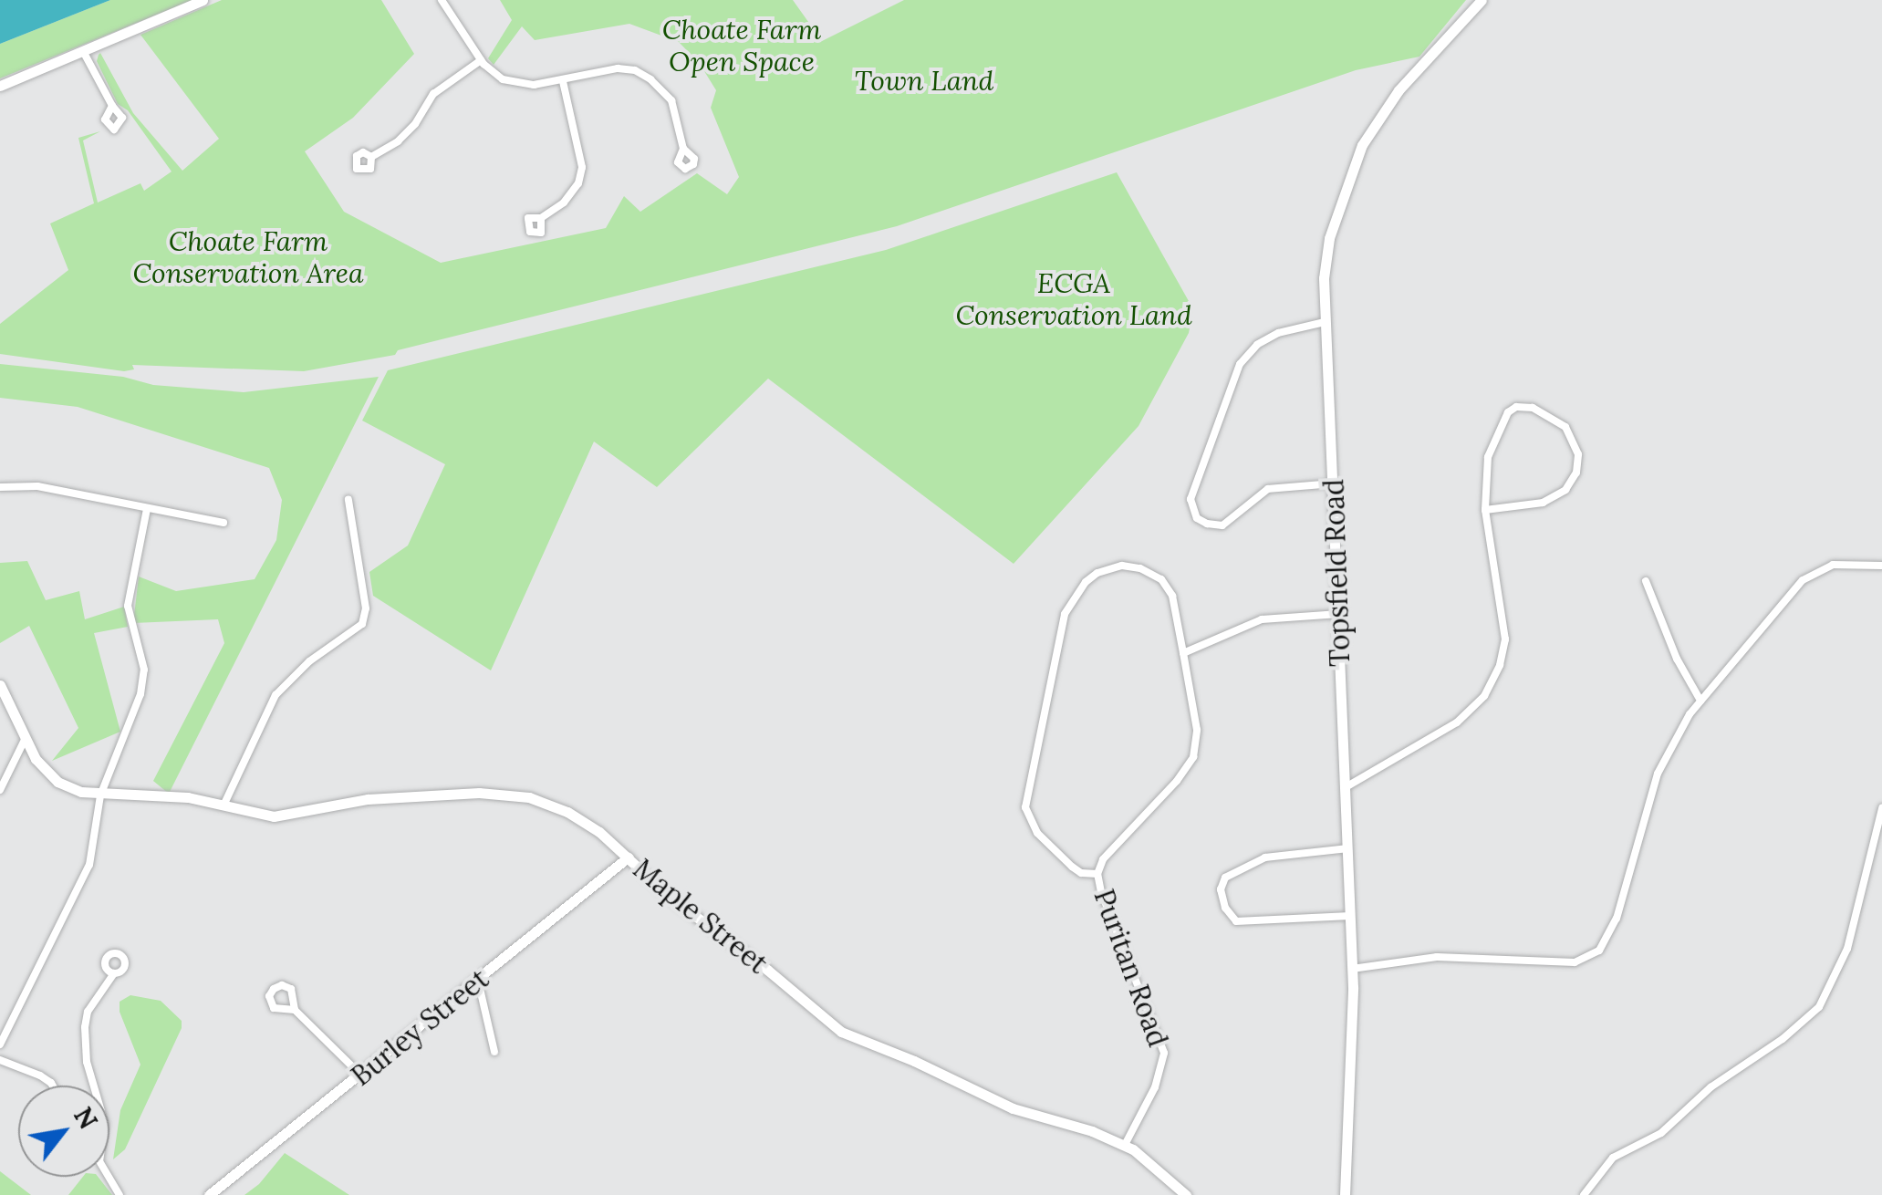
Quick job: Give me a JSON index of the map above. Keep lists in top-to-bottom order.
{
  "streets": {
    "main road": ["Topsfield Road", "Maple Street", "Burley Street"],
    "street": ["Puritan Road"]
  },
  "crossings": [
    ["Maple Street", "Puritan Road"],
    ["Maple Street", "Burley Street"]
  ],
  "parks": [
    "Choate Farm Open Space",
    "Town Land",
    "Choate Farm Conservation Area",
    "ECGA Conservation Land"
  ],
  "north": "top right"
}
